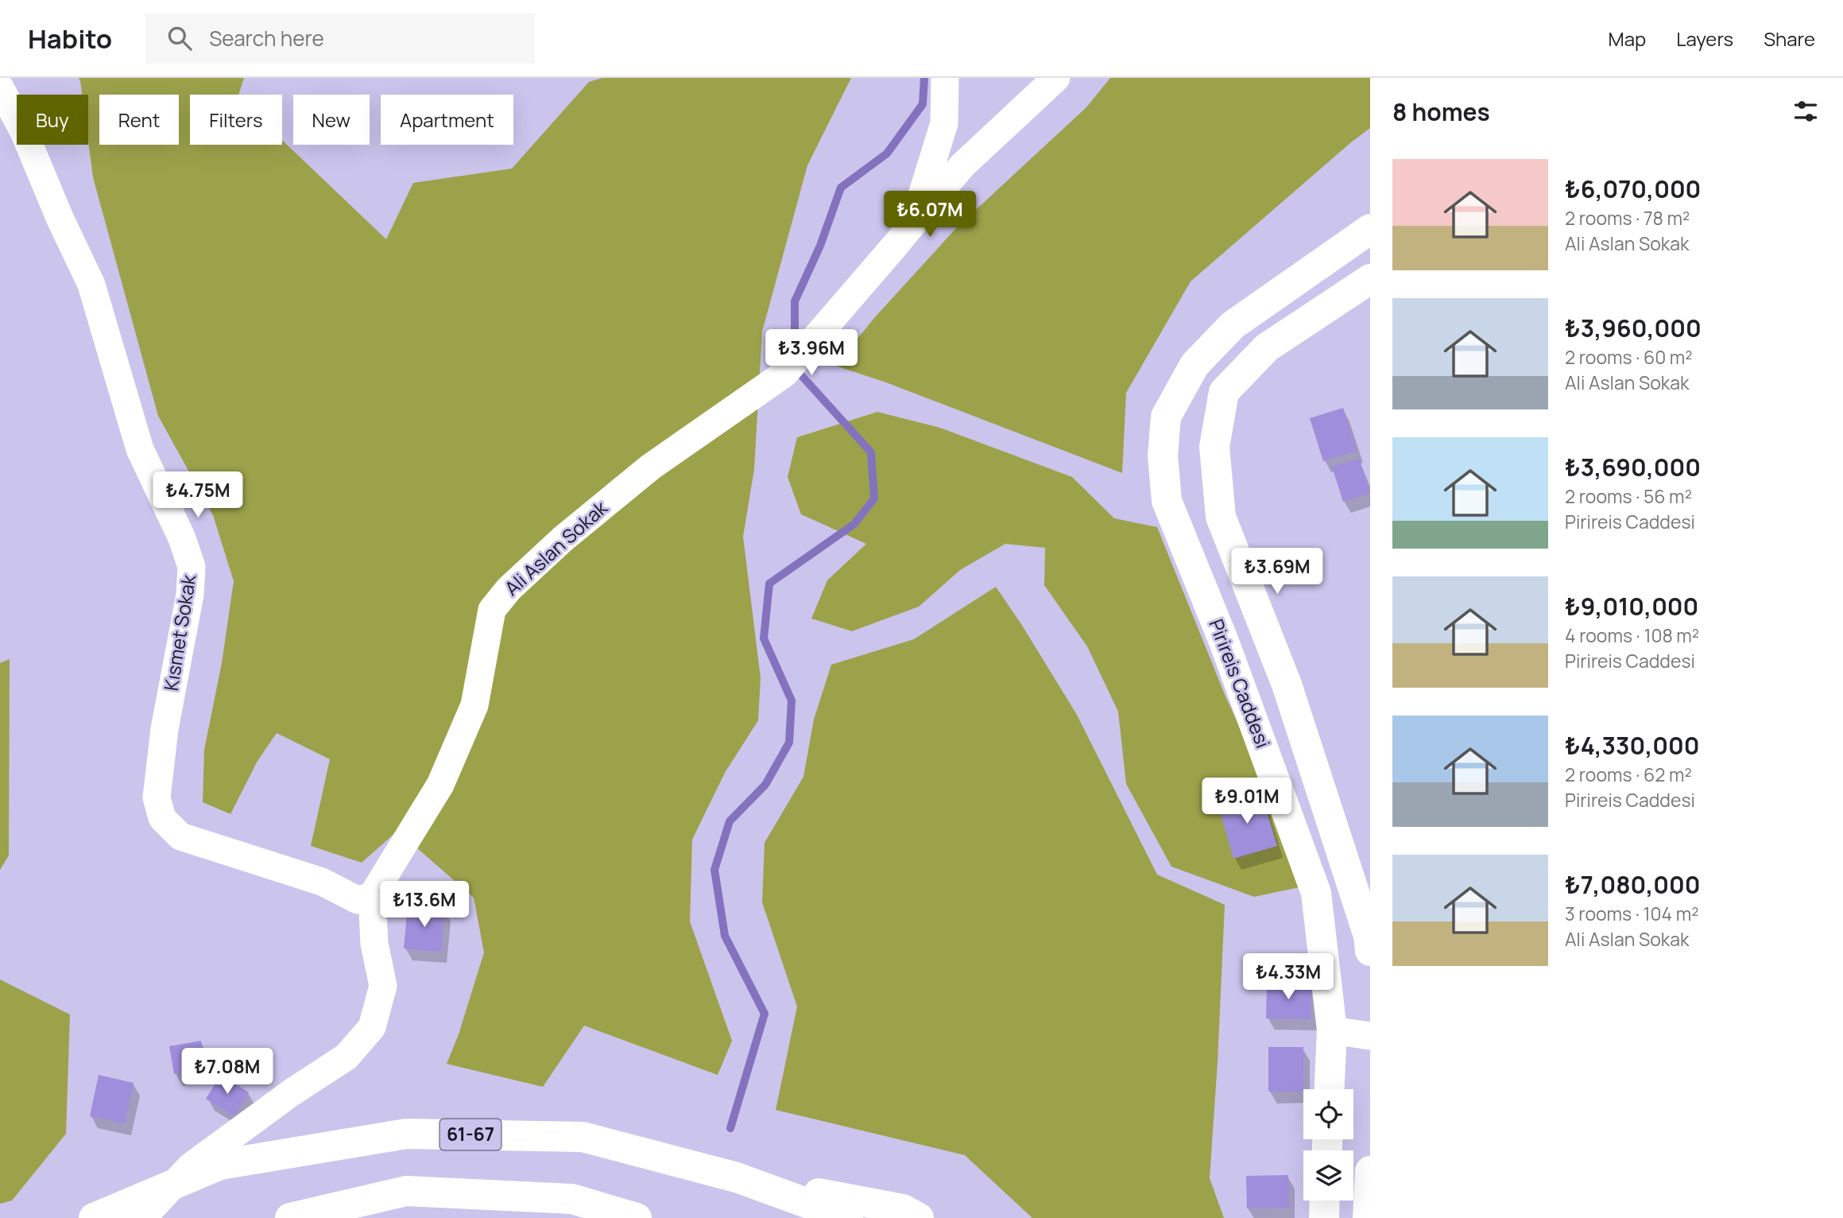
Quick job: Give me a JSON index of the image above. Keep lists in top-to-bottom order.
{
  "streets": {
    "main road": ["Pirireis Caddesi", "61-67"],
    "street": ["Ali Aslan Sokak", "Kısmet Sokak"]
  },
  "crossings": [
    ["Ali Aslan Sokak", "Kısmet Sokak"]
  ],
  "page": {
    "header": "Habito",
    "search": "Search here",
    "nav": ["Map", "Layers", "Share"],
    "heading": "8 homes",
    "chip": [
      "Buy",
      "Rent",
      "Filters",
      "New",
      "Apartment"
    ],
    "list": [
      {
        "name": "₺6,070,000",
        "note": "2 rooms · 78 m² · Ali Aslan Sokak"
      },
      {
        "name": "₺3,960,000",
        "note": "2 rooms · 60 m² · Ali Aslan Sokak"
      },
      {
        "name": "₺3,690,000",
        "note": "2 rooms · 56 m² · Pirireis Caddesi"
      },
      {
        "name": "₺9,010,000",
        "note": "4 rooms · 108 m² · Pirireis Caddesi"
      },
      {
        "name": "₺4,330,000",
        "note": "2 rooms · 62 m² · Pirireis Caddesi"
      },
      {
        "name": "₺7,080,000",
        "note": "3 rooms · 104 m² · Ali Aslan Sokak"
      }
    ],
    "price": [
      "₺6.07M",
      "₺3.96M",
      "₺4.75M",
      "₺3.69M",
      "₺9.01M",
      "₺13.6M",
      "₺4.33M",
      "₺7.08M"
    ]
  }
}
